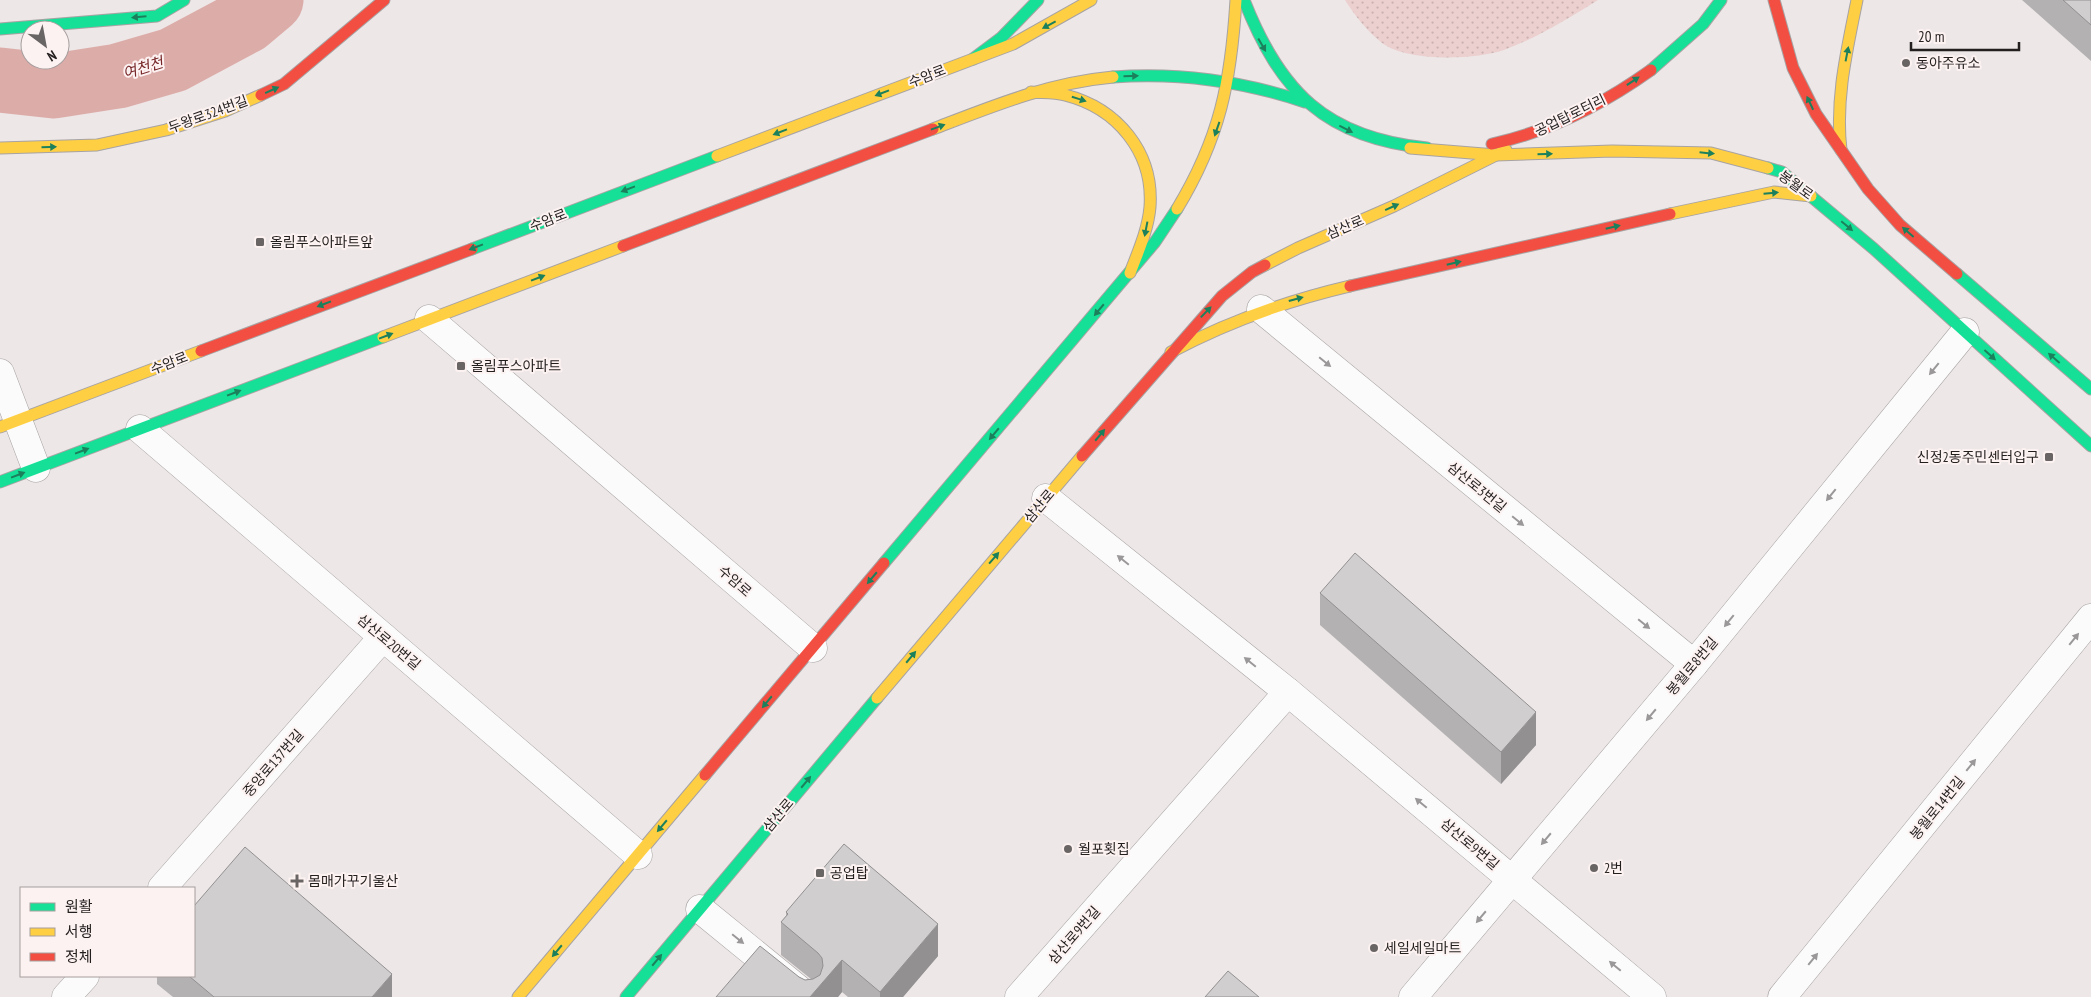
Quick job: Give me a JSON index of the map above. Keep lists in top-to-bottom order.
{
  "streets": {
    "main road": [
      "수암로",
      "두왕로324번길",
      "공업탑로터리",
      "봉월로",
      "삼산로"
    ],
    "street": [
      "삼산로3번길",
      "삼산로20번길",
      "봉월로8번길",
      "중앙로137번길",
      "봉월로14번길",
      "삼산로9번길"
    ]
  },
  "crossings": [
    ["공업탑로터리", "봉월로"],
    ["공업탑로터리", "삼산로"],
    ["봉월로", "삼산로"],
    ["봉월로", "봉월로8번길"],
    ["삼산로", "삼산로9번길"],
    ["삼산로3번길", "봉월로8번길"],
    ["삼산로20번길", "중앙로137번길"],
    ["봉월로8번길", "삼산로9번길"]
  ],
  "one_way": [
    "두왕로324번길",
    "삼산로3번길",
    "봉월로8번길",
    "봉월로14번길",
    "삼산로9번길"
  ],
  "water": ["여천천"],
  "places": {
    "other": [
      "동아주유소",
      "월포횟집",
      "2번",
      "세일세일마트"
    ],
    "transit": [
      "올림푸스아파트앞",
      "올림푸스아파트",
      "신정2동주민센터입구",
      "공업탑"
    ],
    "health": ["몸매가꾸기울산"]
  },
  "legend": ["원활", "서행", "정체"],
  "scale_bar": "20 m",
  "north": "bottom right"
}
